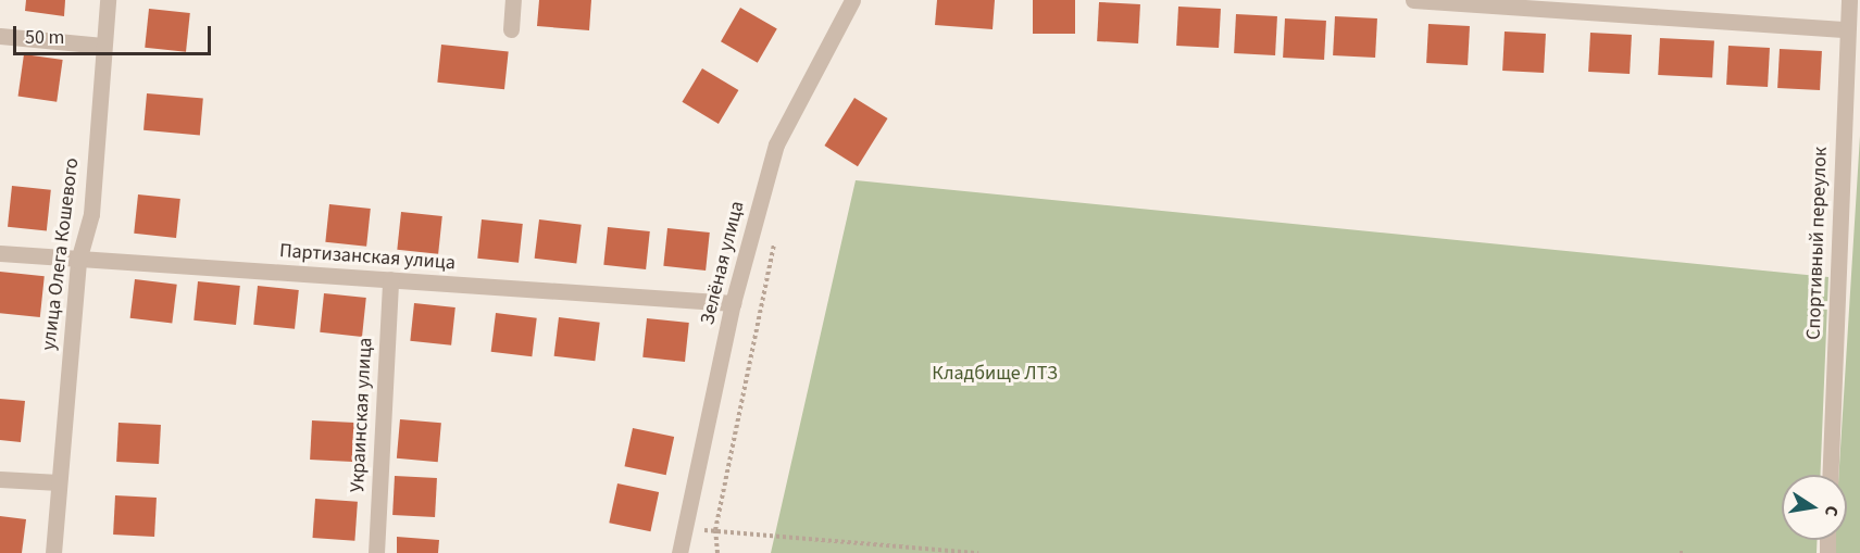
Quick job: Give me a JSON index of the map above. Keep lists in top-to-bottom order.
{
  "streets": {
    "street": [
      "Спортивный переулок",
      "улица Олега Кошевого",
      "Партизанская улица",
      "Зелёная улица",
      "Украинская улица"
    ]
  },
  "crossings": [
    ["улица Олега Кошевого", "Партизанская улица"],
    ["Партизанская улица", "Зелёная улица"],
    ["Партизанская улица", "Украинская улица"]
  ],
  "parks": ["Кладбище ЛТЗ"],
  "scale_bar": "50 m",
  "north": "right"
}
